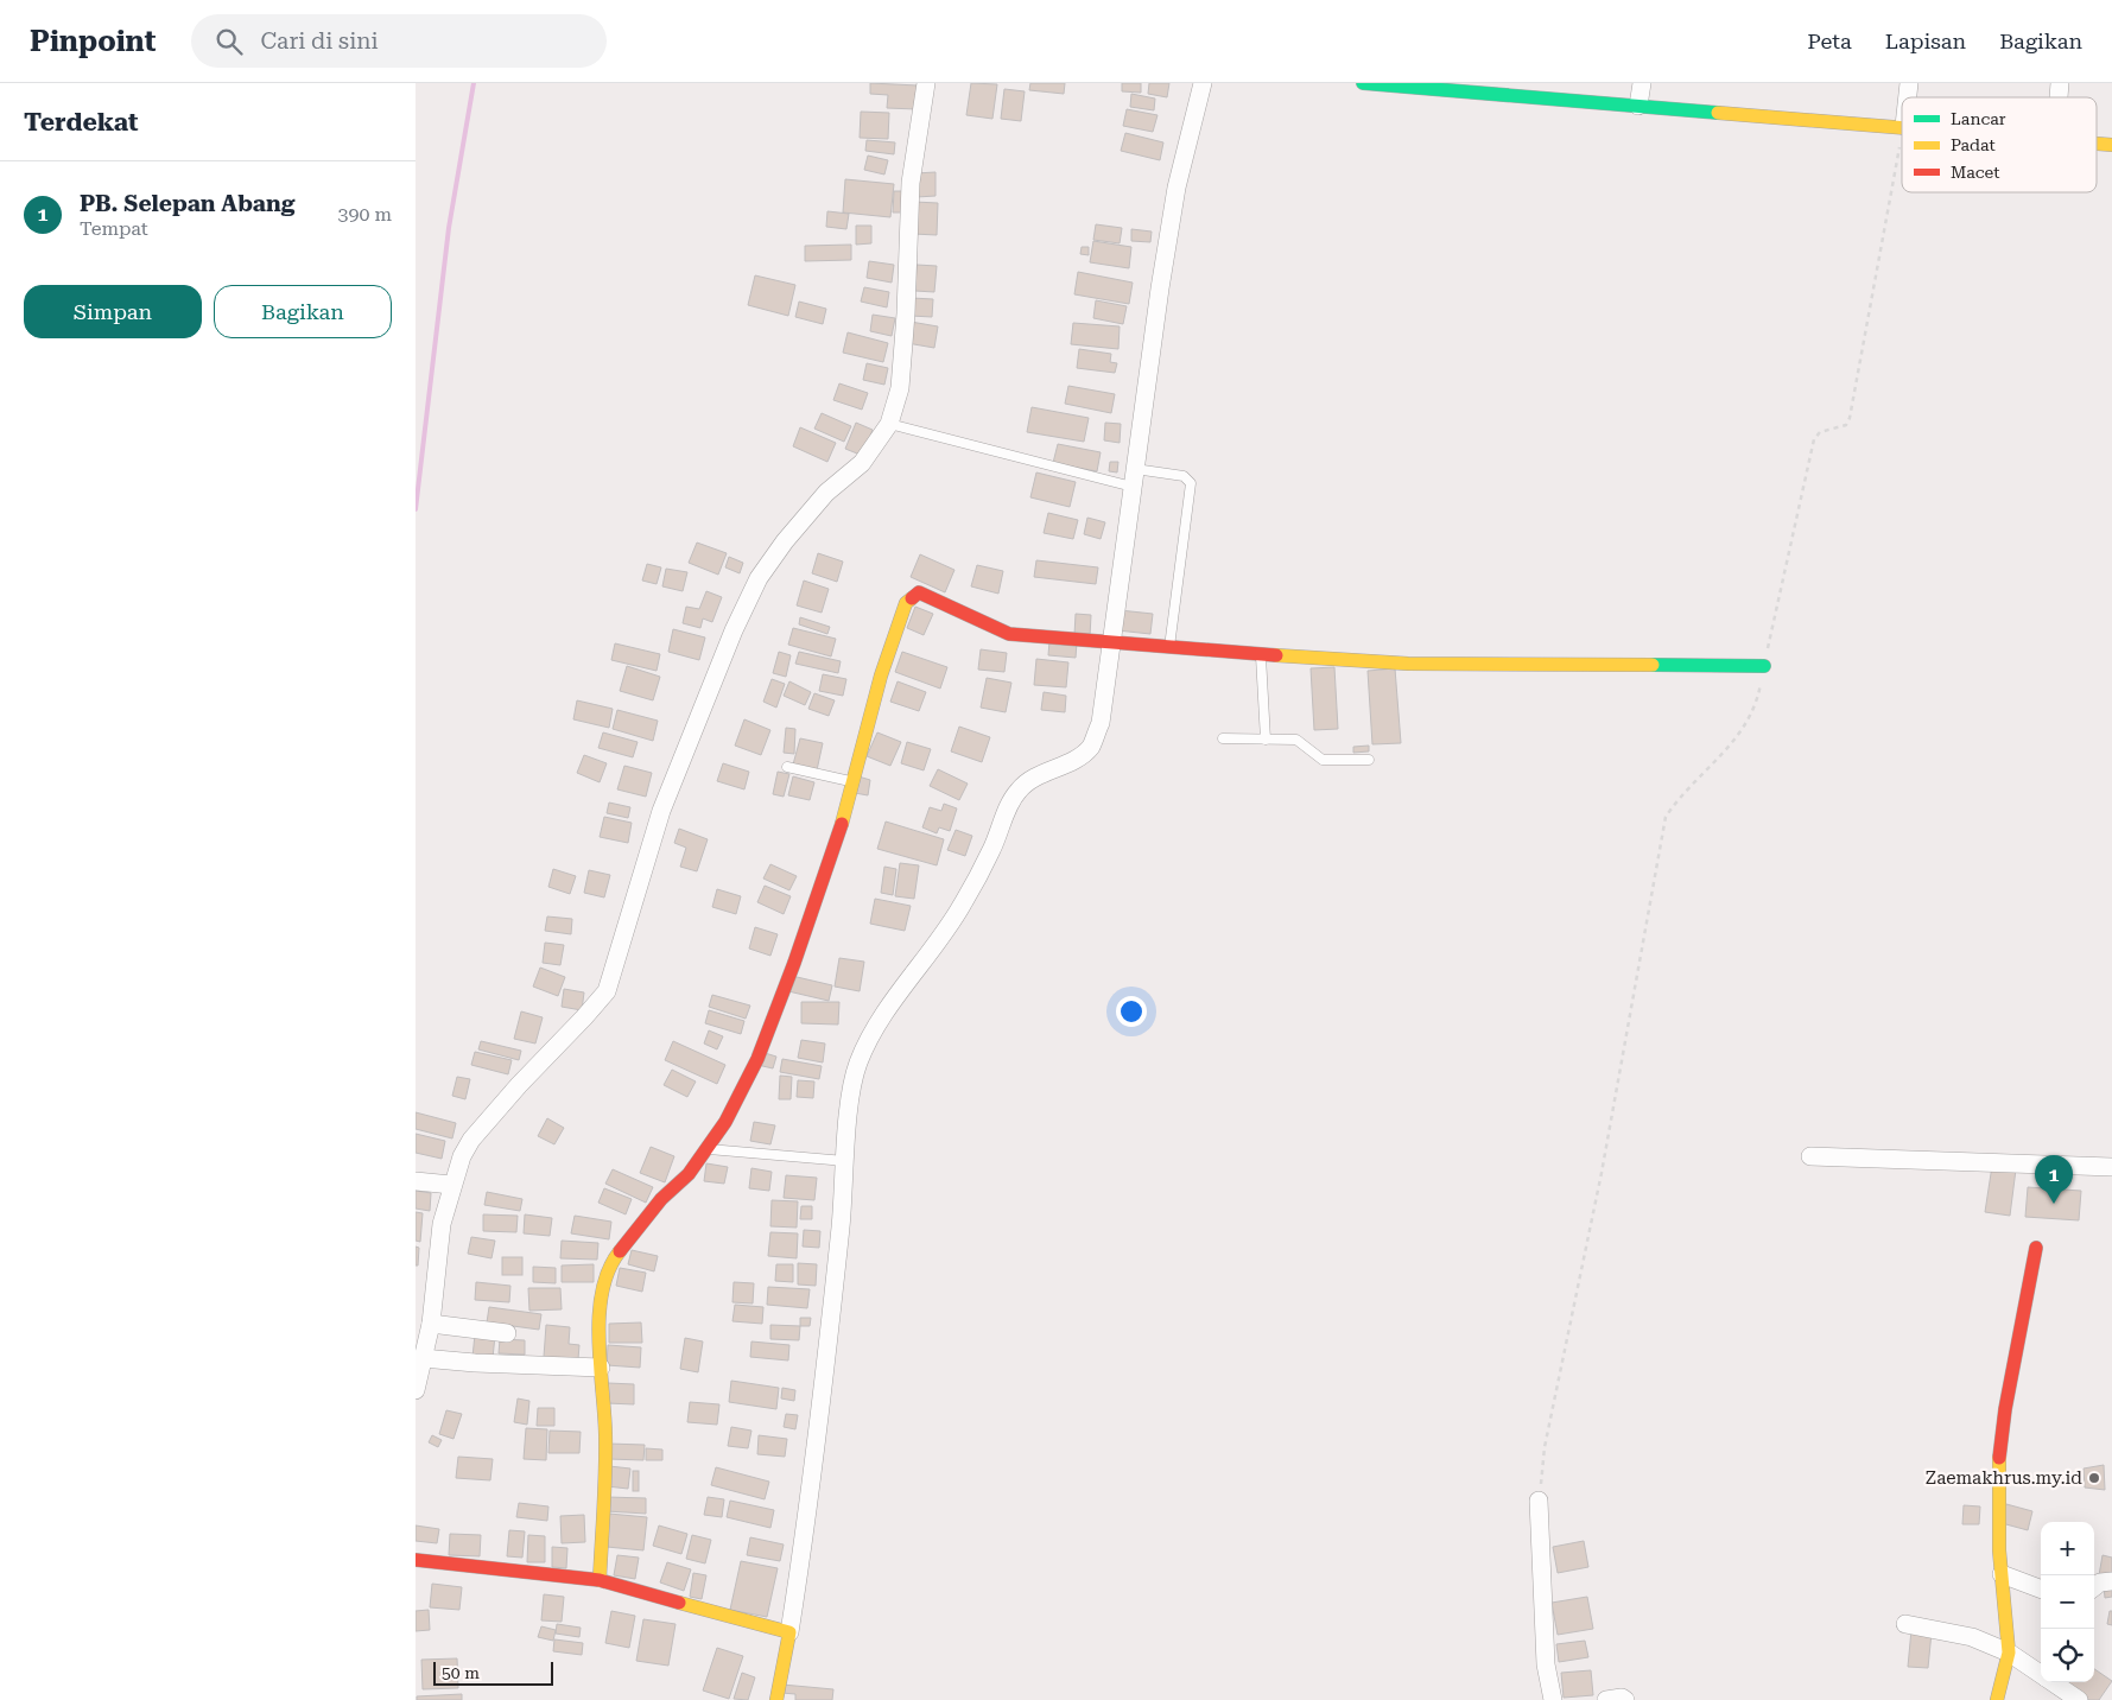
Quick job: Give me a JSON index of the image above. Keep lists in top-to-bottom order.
{
  "places": ["Zaemakhrus.my.id"],
  "legend": ["Lancar", "Padat", "Macet"],
  "scale_bar": "50 m",
  "page": {
    "header": "Pinpoint",
    "search": "Cari di sini",
    "nav": ["Peta", "Lapisan", "Bagikan"],
    "heading": "Terdekat",
    "list": [
      {
        "mark": "1",
        "name": "PB. Selepan Abang",
        "note": "Tempat",
        "value": "390 m"
      }
    ],
    "buttons": ["Simpan", "Bagikan"],
    "pins": "1",
    "map_buttons": ["+", "−"],
    "scale": "50 m"
  }
}
